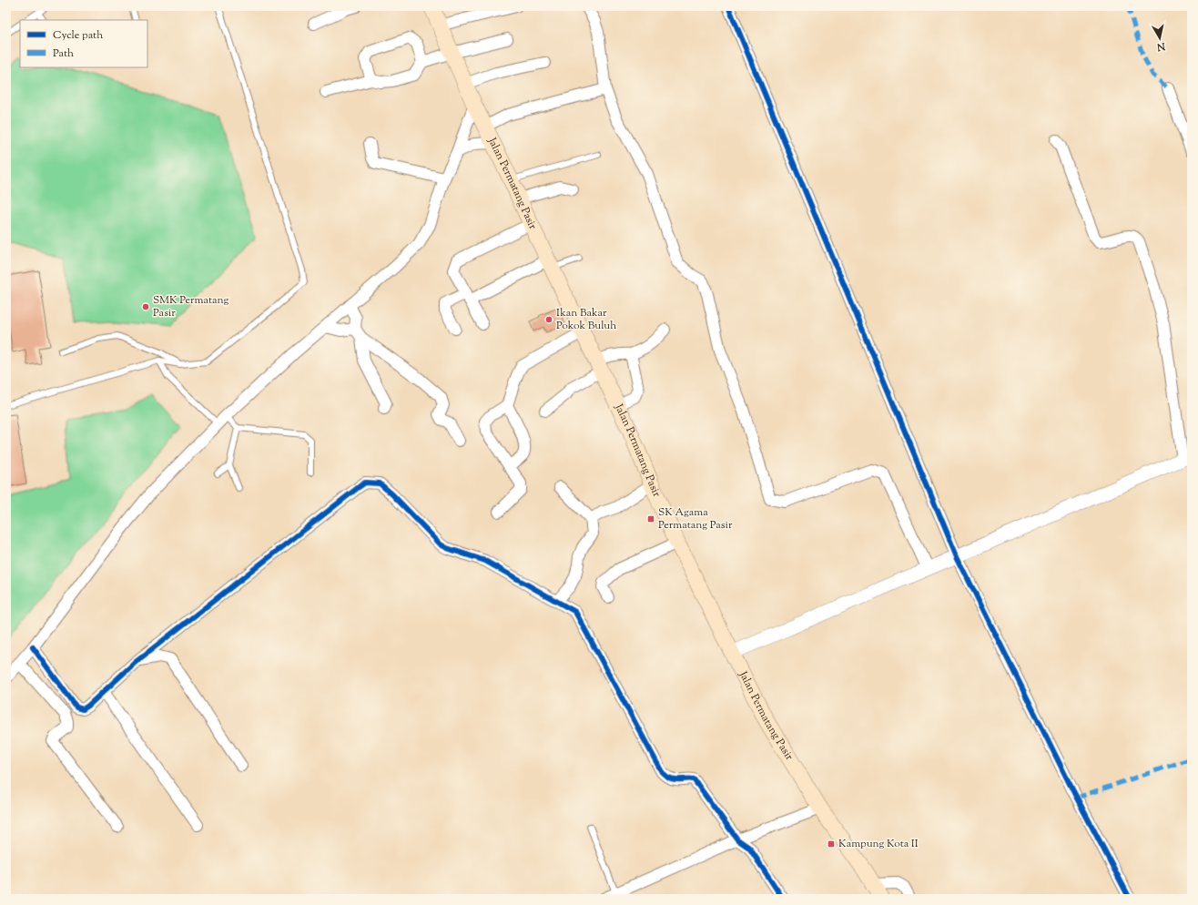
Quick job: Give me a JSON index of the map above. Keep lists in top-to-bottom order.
{
  "streets": {
    "main road": ["Jalan Permatang Pasir"]
  },
  "places": {
    "other": ["SMK Permatang Pasir", "Ikan Bakar Pokok Buluh"],
    "transit": ["SK Agama Permatang Pasir", "Kampung Kota II"]
  },
  "legend": ["Cycle path", "Path"],
  "north": "bottom"
}
